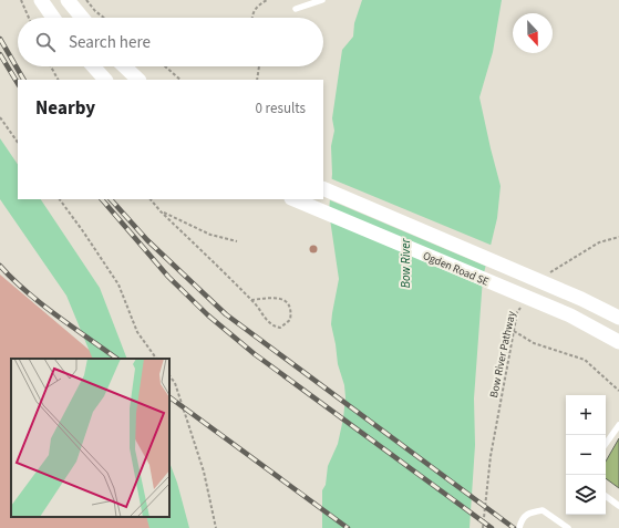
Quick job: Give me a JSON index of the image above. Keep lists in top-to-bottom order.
{
  "streets": {
    "street": ["Ogden Road SE"],
    "path": ["Bow River Pathway"]
  },
  "water": ["Bow River"],
  "north": "bottom",
  "page": {
    "search": "Search here",
    "heading": ["Nearby", "0 results"],
    "map_buttons": ["+", "−"]
  }
}
